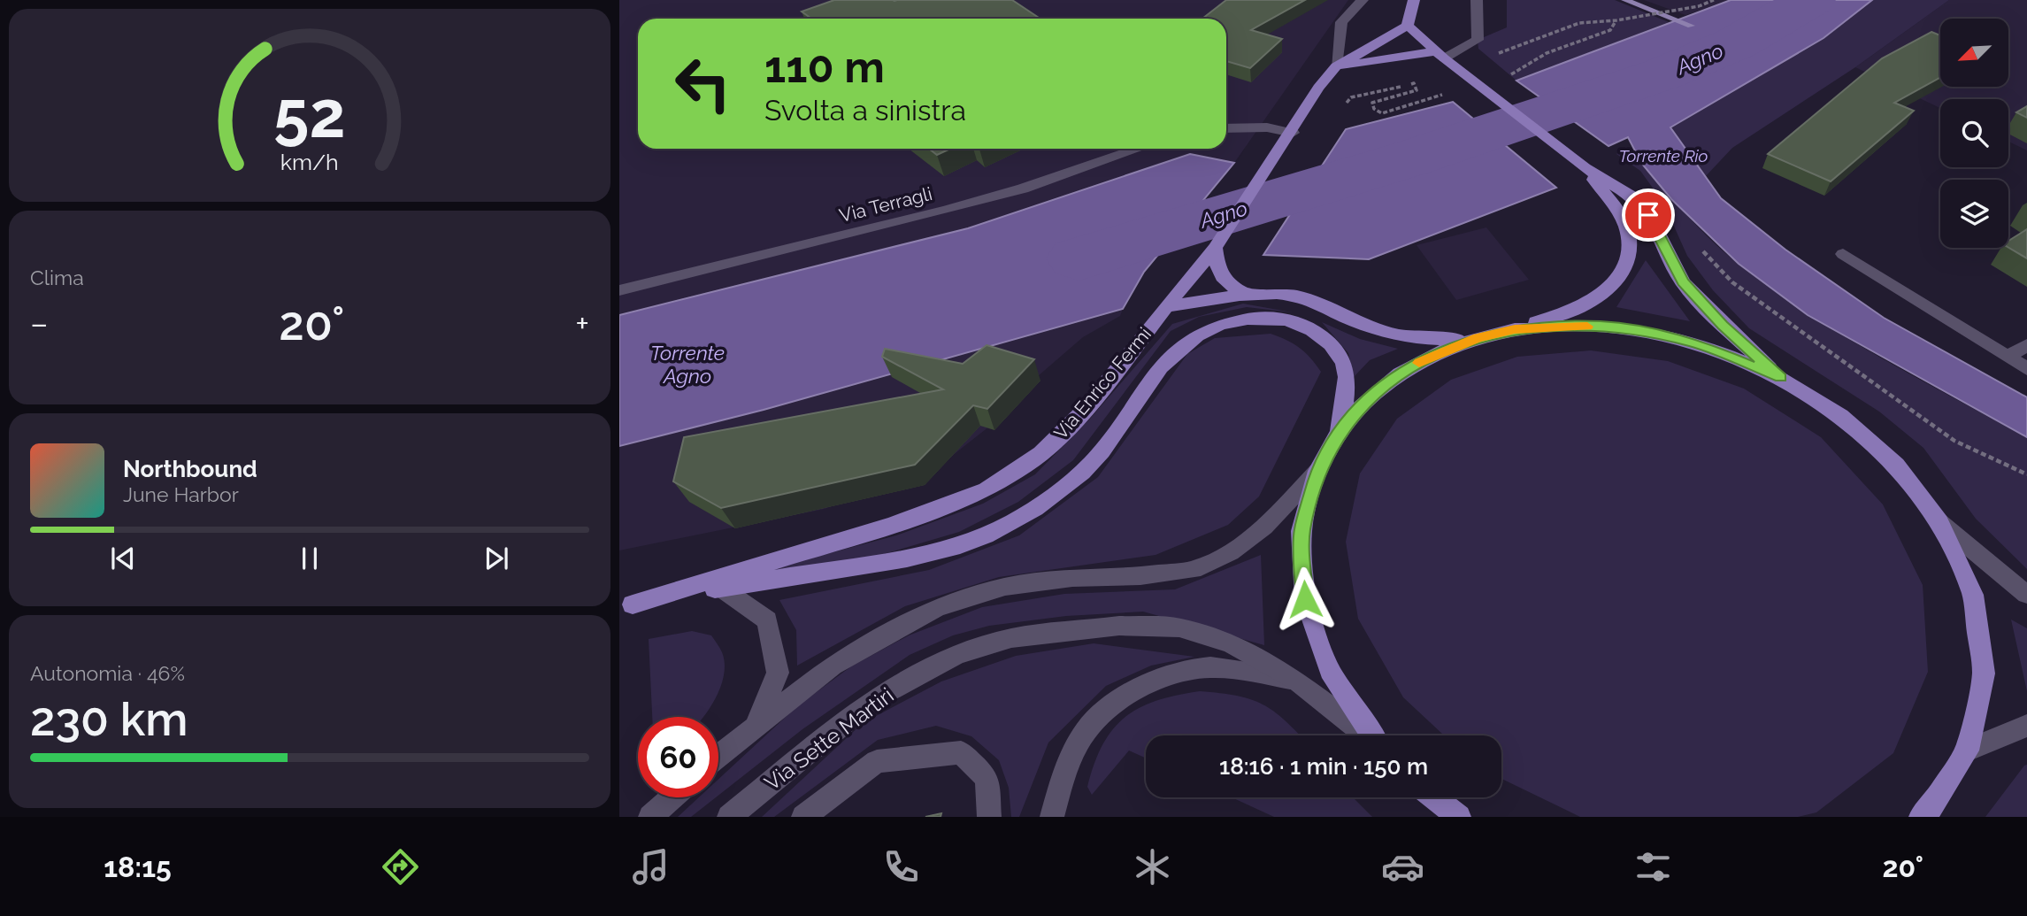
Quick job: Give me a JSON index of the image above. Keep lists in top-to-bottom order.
{
  "streets": {
    "main road": ["Via Terragli", "Via Enrico Fermi", "Via Sette Martiri"]
  },
  "water": ["Agno", "Torrente Rio", "Torrente Agno"],
  "north": "bottom left",
  "page": {
    "turn": ["110 m", "Svolta a sinistra"],
    "tile": [
      "Clima",
      ["Autonomia · 46%", "230 km"]
    ],
    "heat": ["−", "20°", "+"],
    "song": ["Northbound", "June Harbor"],
    "limit": "60",
    "trip": "18:16 · 1 min · 150 m",
    "tabs": ["18:15", "20°"],
    "gauge": ["52", "km/h"]
  }
}
